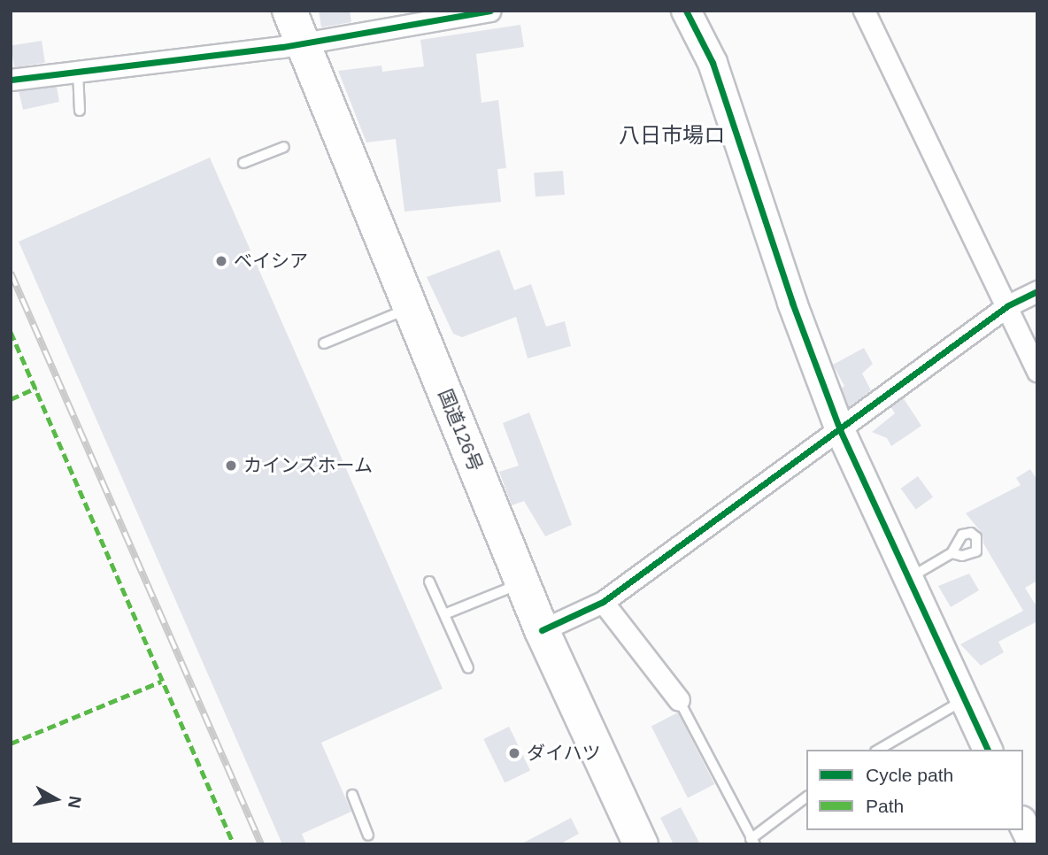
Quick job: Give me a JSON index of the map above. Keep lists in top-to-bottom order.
{
  "streets": {
    "highway": ["国道126号"]
  },
  "districts": ["八日市場ロ"],
  "places": ["ベイシア", "カインズホーム", "ダイハツ"],
  "legend": ["Cycle path", "Path"],
  "north": "right"
}
